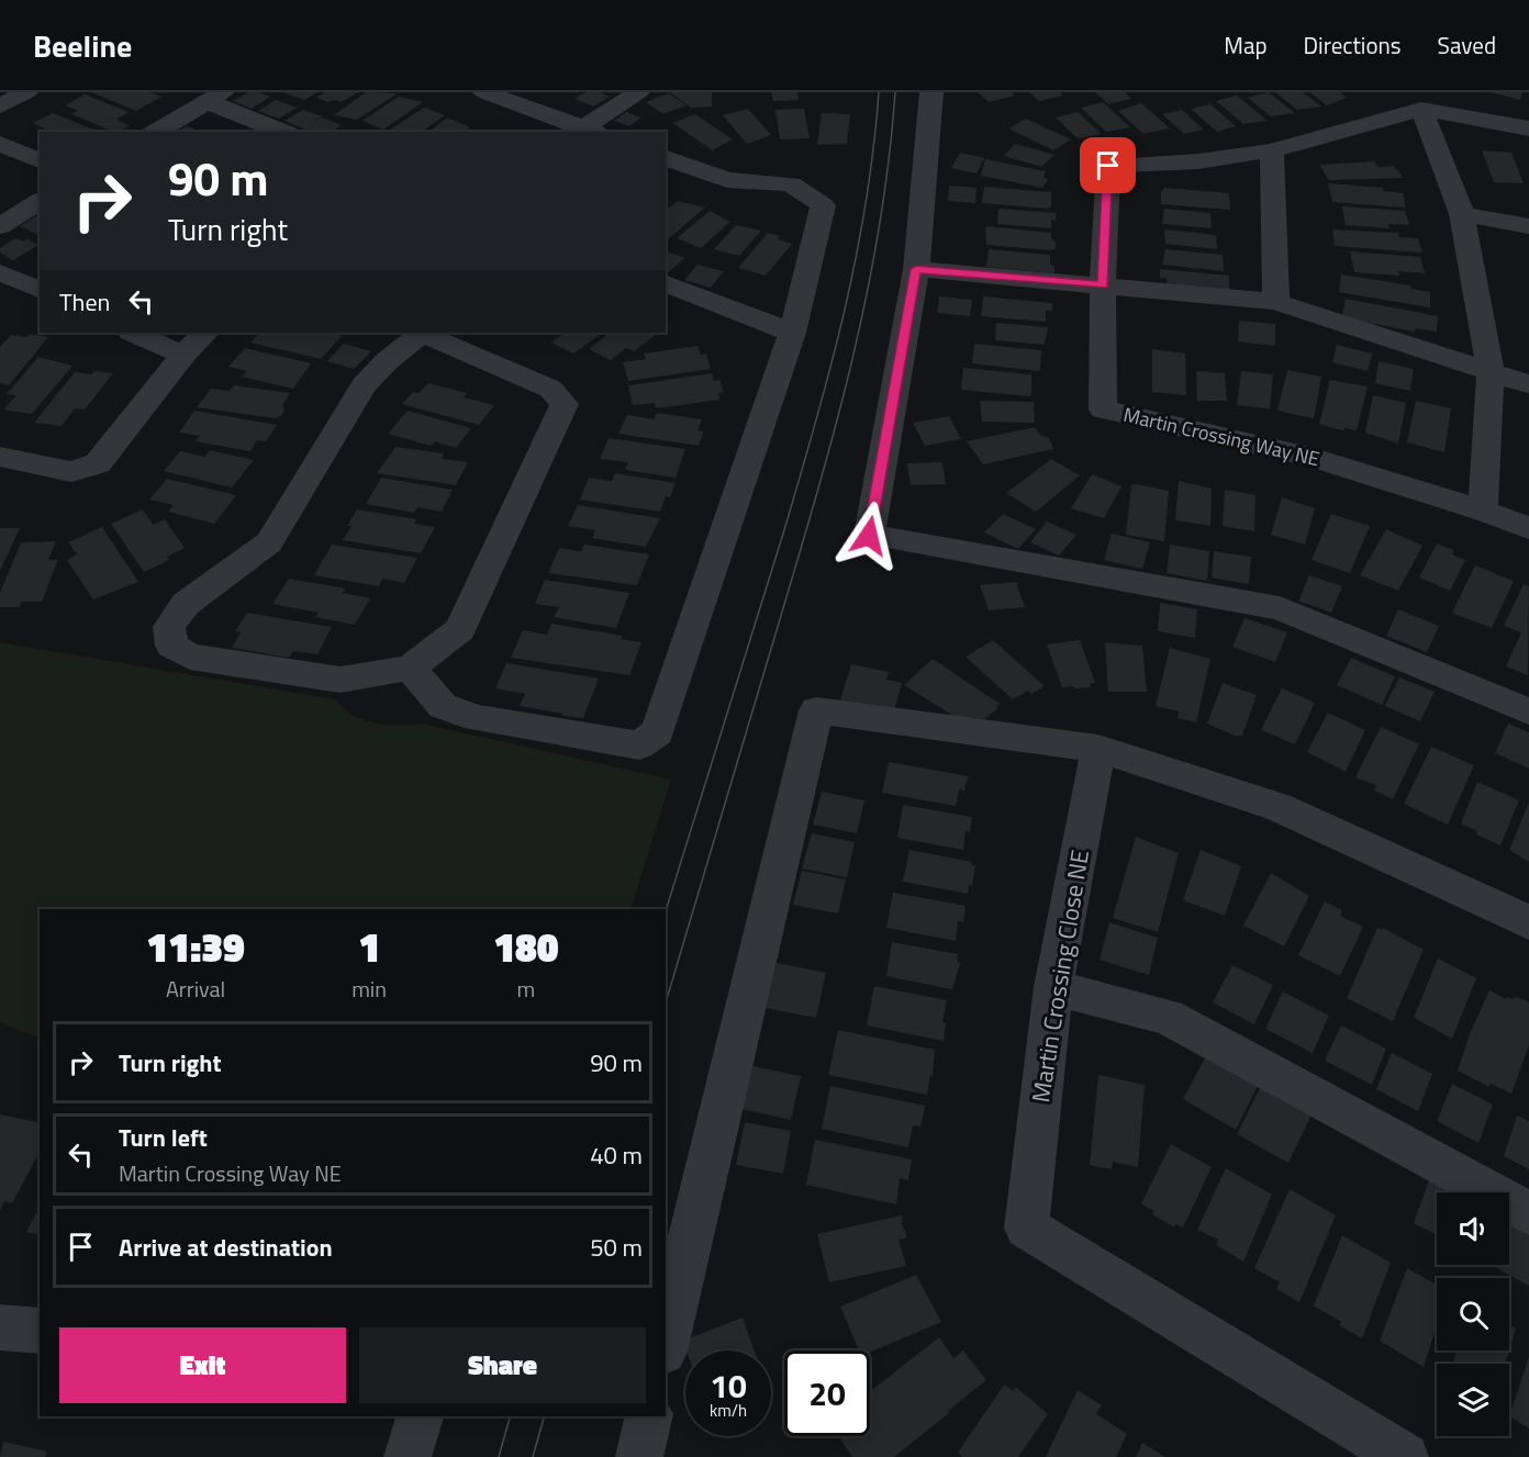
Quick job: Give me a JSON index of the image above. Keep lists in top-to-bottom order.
{
  "streets": {
    "street": ["Martin Crossing Way NE", "Martin Crossing Close NE"]
  },
  "page": {
    "header": "Beeline",
    "nav": ["Map", "Directions", "Saved"],
    "turn": ["90 m", "Turn right"],
    "then": "Then",
    "eta": [
      "11:39",
      "Arrival",
      "1",
      "min",
      "180",
      "m"
    ],
    "list": [
      {
        "name": "Turn right",
        "value": "90 m"
      },
      {
        "name": "Turn left",
        "note": "Martin Crossing Way NE",
        "value": "40 m"
      },
      {
        "name": "Arrive at destination",
        "value": "50 m"
      }
    ],
    "buttons": ["Exit", "Share"],
    "speed": "10 km/h",
    "limit": "20"
  }
}
